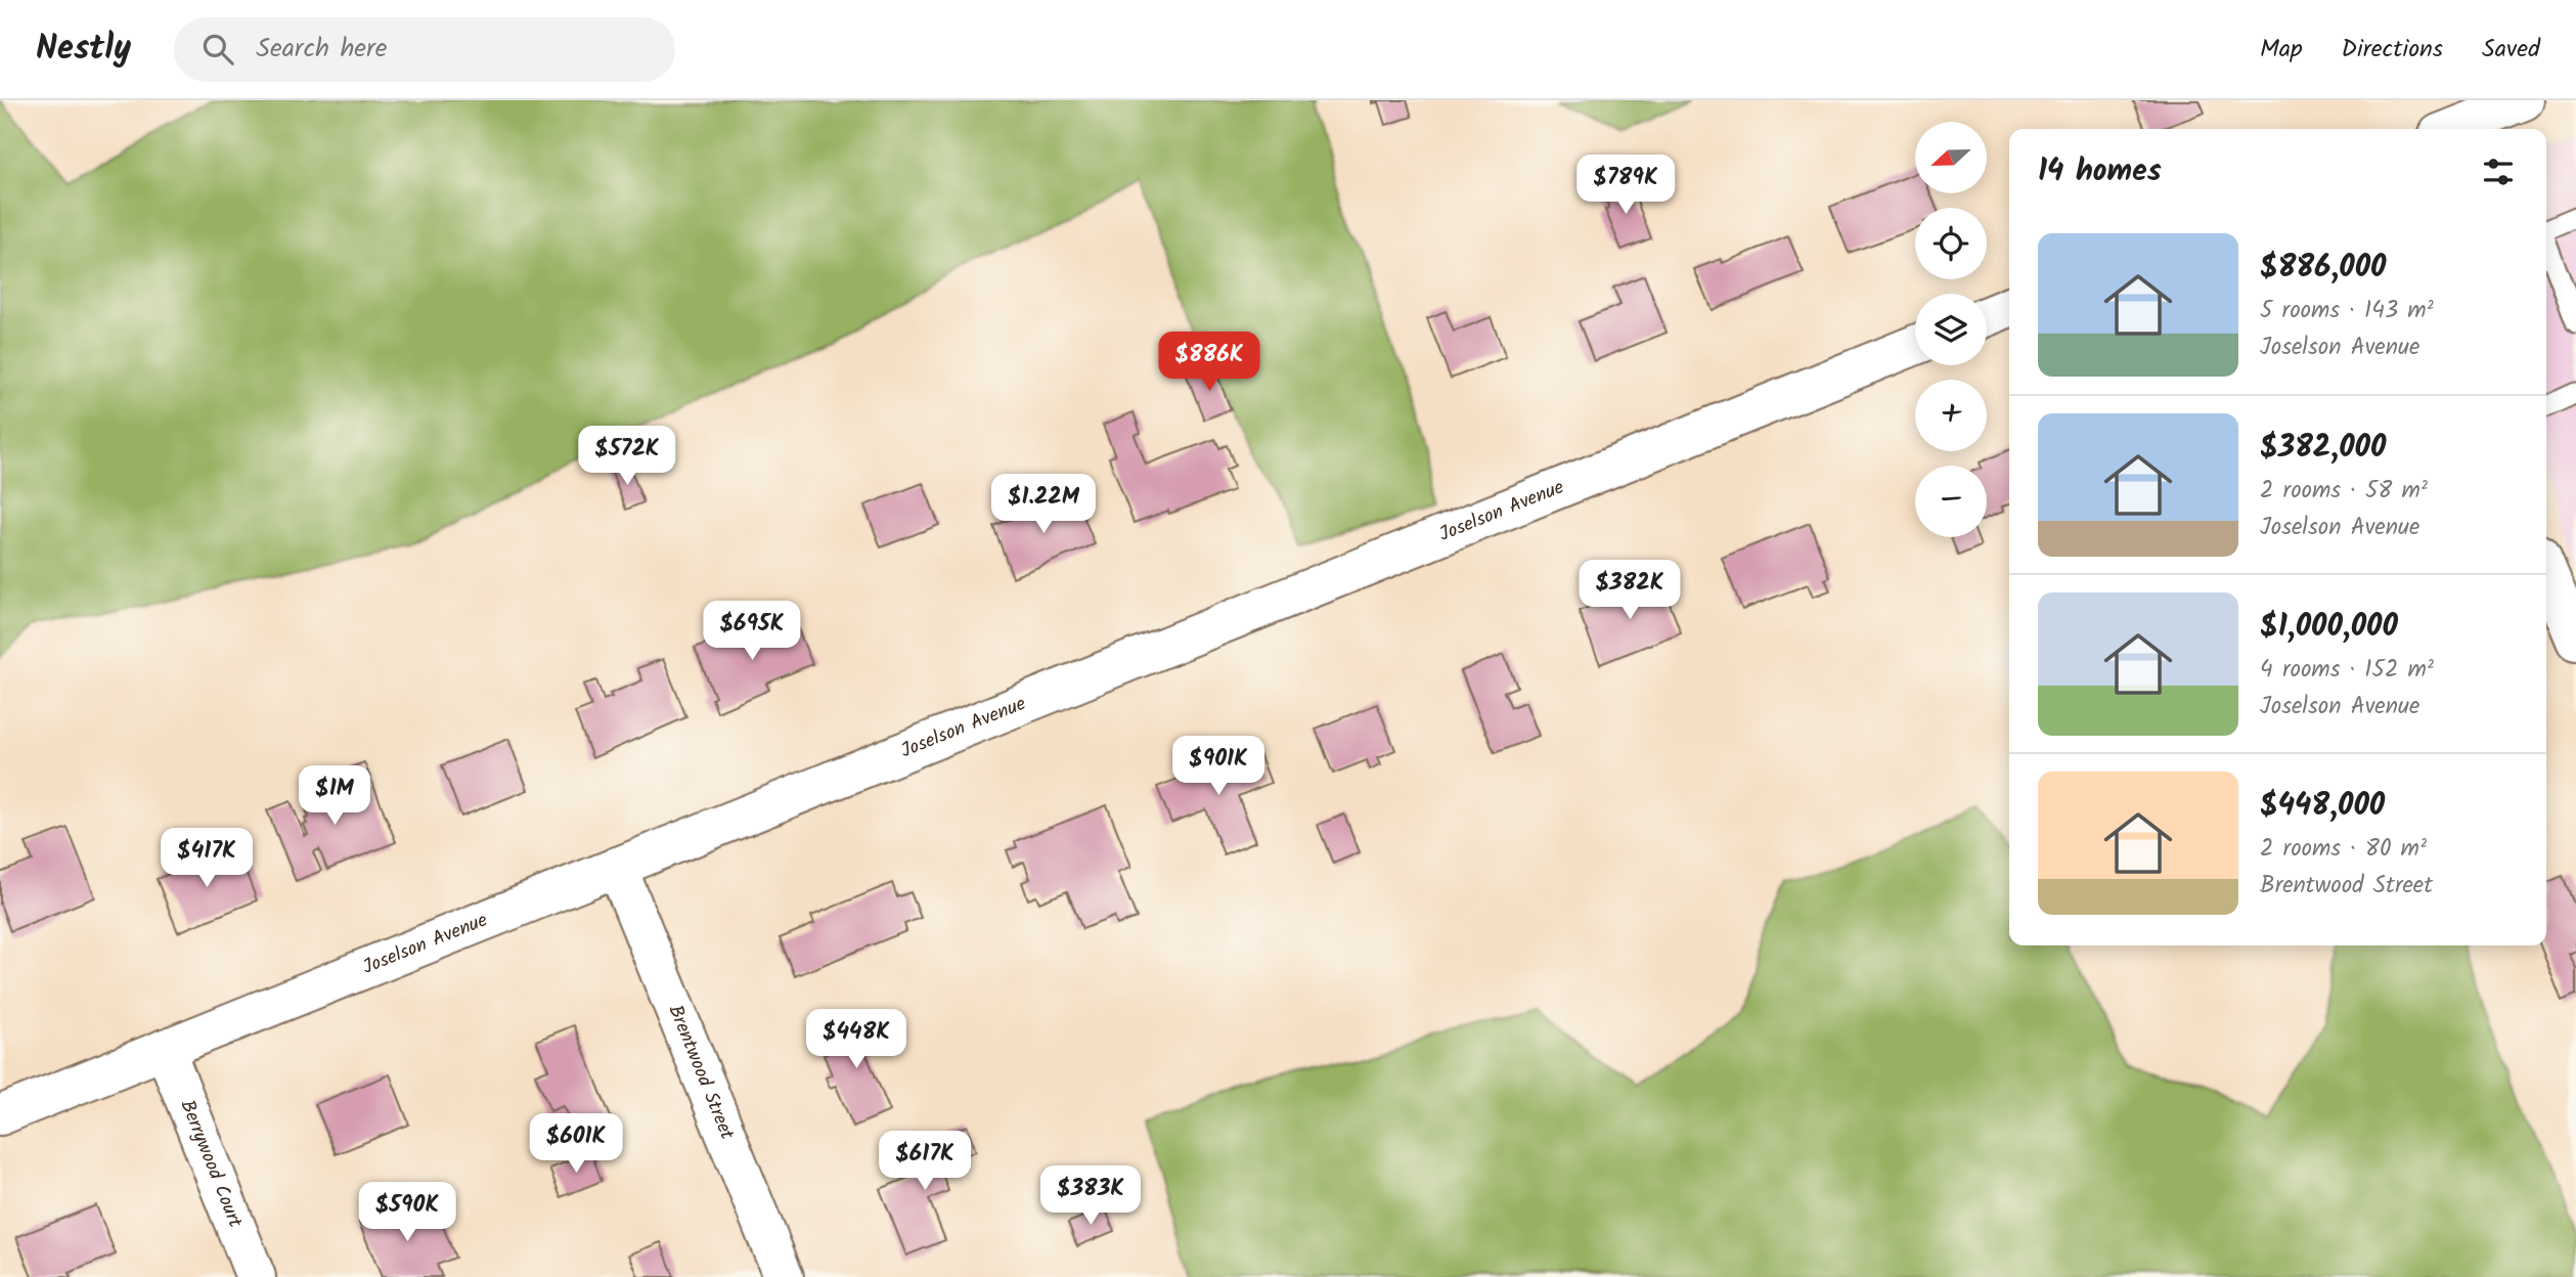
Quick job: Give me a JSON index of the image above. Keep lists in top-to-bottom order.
{
  "streets": {
    "street": ["Joselson Avenue", "Brentwood Street", "Berrywood Court"]
  },
  "crossings": [
    ["Joselson Avenue", "Brentwood Street"],
    ["Joselson Avenue", "Berrywood Court"]
  ],
  "north": "left",
  "page": {
    "header": "Nestly",
    "search": "Search here",
    "nav": ["Map", "Directions", "Saved"],
    "map_buttons": ["+", "−"],
    "heading": "14 homes",
    "price": [
      "$789K",
      "$886K",
      "$572K",
      "$1.22M",
      "$382K",
      "$695K",
      "$901K",
      "$1M",
      "$417K",
      "$448K",
      "$601K",
      "$617K",
      "$383K",
      "$590K"
    ],
    "list": [
      {
        "name": "$886,000",
        "note": "5 rooms · 143 m² · Joselson Avenue"
      },
      {
        "name": "$382,000",
        "note": "2 rooms · 58 m² · Joselson Avenue"
      },
      {
        "name": "$1,000,000",
        "note": "4 rooms · 152 m² · Joselson Avenue"
      },
      {
        "name": "$448,000",
        "note": "2 rooms · 80 m² · Brentwood Street"
      }
    ]
  }
}
